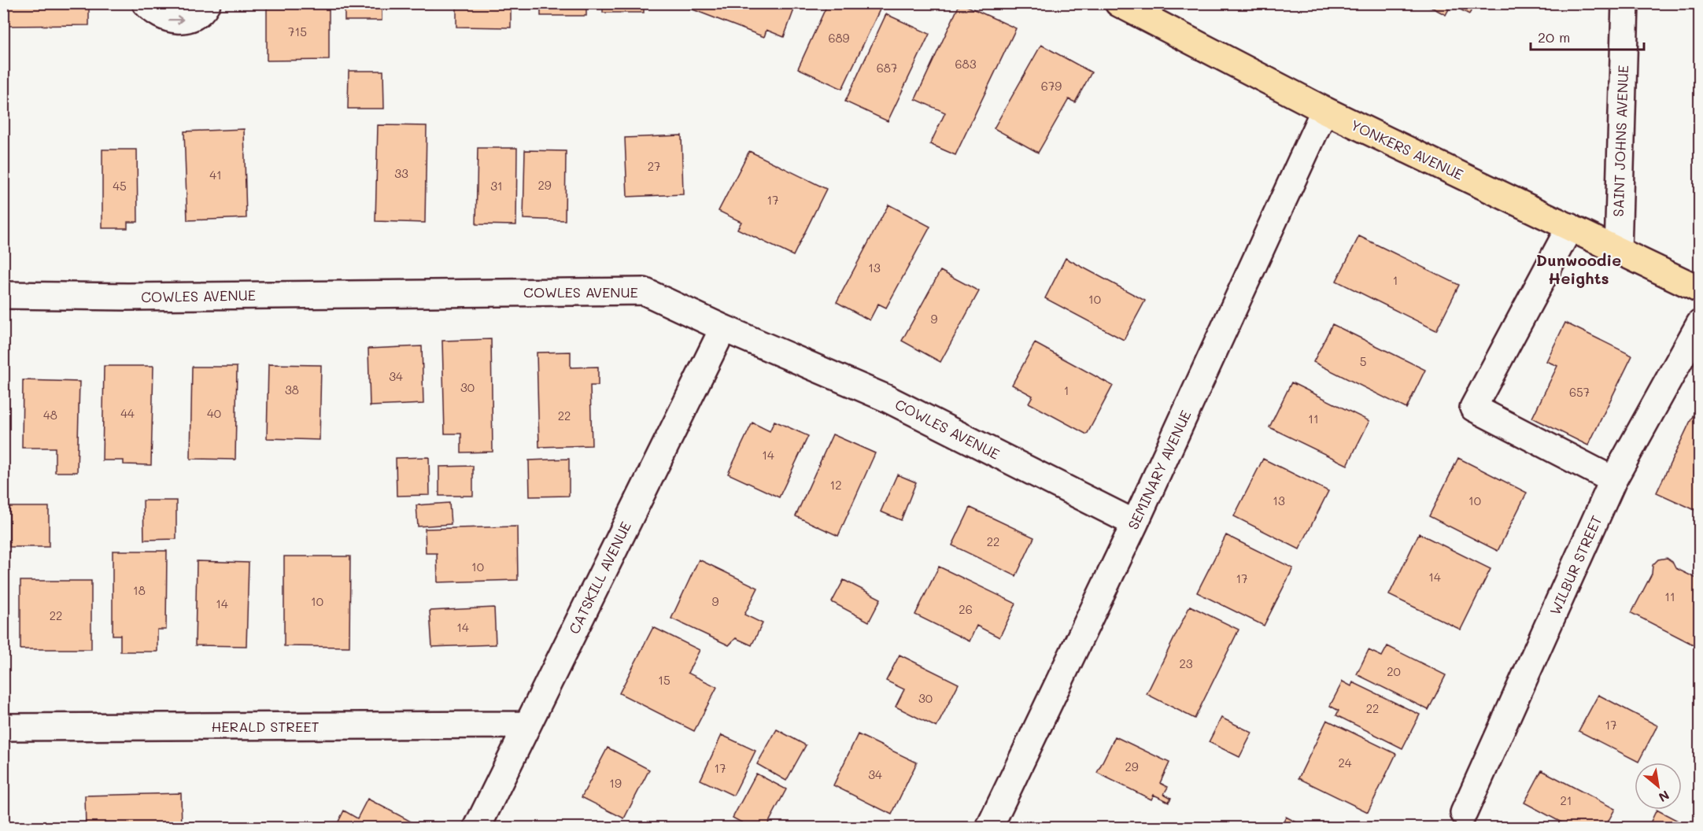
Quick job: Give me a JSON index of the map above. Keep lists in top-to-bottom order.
{
  "streets": {
    "main road": ["YONKERS AVENUE"],
    "street": [
      "SAINT JOHNS AVENUE",
      "COWLES AVENUE",
      "SEMINARY AVENUE",
      "WILBUR STREET",
      "CATSKILL AVENUE",
      "HERALD STREET"
    ]
  },
  "crossings": [
    ["SAINT JOHNS AVENUE", "YONKERS AVENUE"],
    ["YONKERS AVENUE", "SEMINARY AVENUE"],
    ["COWLES AVENUE", "SEMINARY AVENUE"],
    ["COWLES AVENUE", "CATSKILL AVENUE"],
    ["CATSKILL AVENUE", "HERALD STREET"]
  ],
  "districts": ["Dunwoodie Heights"],
  "house_numbers": [
    "715",
    "689",
    "683",
    "687",
    "679",
    "27",
    "33",
    "41",
    "29",
    "45",
    "31",
    "17",
    "13",
    "1",
    "10",
    "9",
    "5",
    "34",
    "30",
    "38",
    "1",
    "657",
    "44",
    "40",
    "48",
    "22",
    "11",
    "14",
    "12",
    "13",
    "10",
    "22",
    "10",
    "14",
    "17",
    "18",
    "11",
    "10",
    "9",
    "14",
    "26",
    "22",
    "14",
    "23",
    "20",
    "15",
    "30",
    "22",
    "17",
    "24",
    "29",
    "17",
    "34",
    "19",
    "21"
  ],
  "scale_bar": "20 m",
  "north": "bottom right"
}
